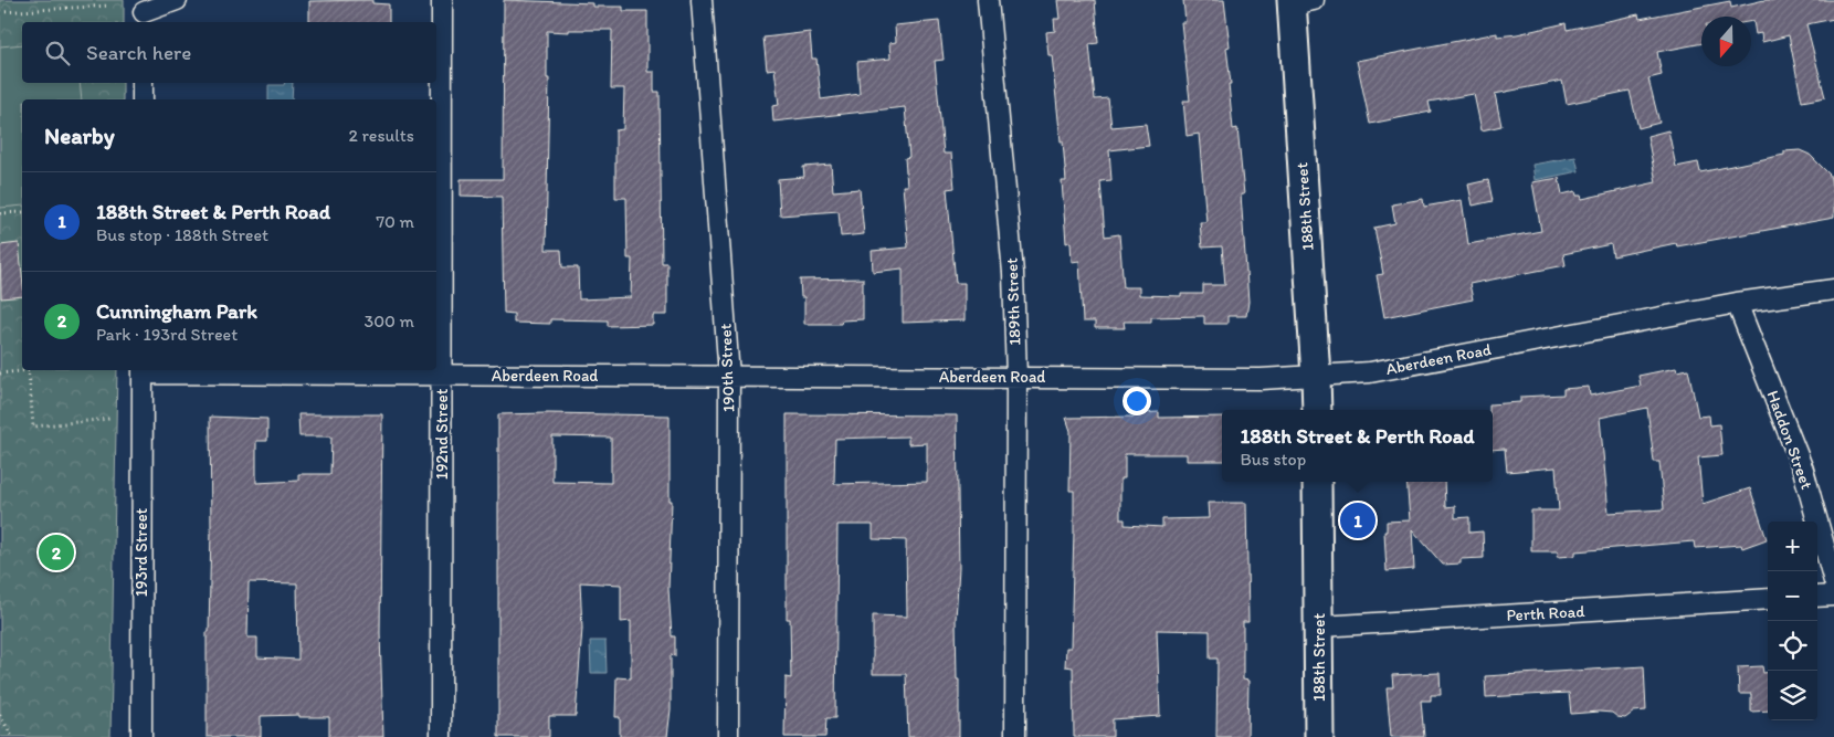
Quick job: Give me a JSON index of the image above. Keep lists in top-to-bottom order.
{
  "streets": {
    "street": [
      "188th Street",
      "189th Street",
      "Aberdeen Road",
      "190th Street",
      "192nd Street",
      "Haddon Street",
      "193rd Street",
      "Perth Road"
    ]
  },
  "crossings": [
    ["188th Street", "Aberdeen Road"],
    ["188th Street", "Perth Road"],
    ["189th Street", "Aberdeen Road"],
    ["Aberdeen Road", "190th Street"],
    ["Aberdeen Road", "192nd Street"],
    ["Aberdeen Road", "Haddon Street"],
    ["Aberdeen Road", "193rd Street"]
  ],
  "north": "bottom",
  "page": {
    "search": "Search here",
    "heading": ["Nearby", "2 results"],
    "list": [
      {
        "mark": "1",
        "name": "188th Street & Perth Road",
        "note": "Bus stop · 188th Street",
        "value": "70 m"
      },
      {
        "mark": "2",
        "name": "Cunningham Park",
        "note": "Park · 193rd Street",
        "value": "300 m"
      }
    ],
    "popup": ["188th Street & Perth Road", "Bus stop"],
    "pins": ["1", "2"],
    "map_buttons": ["+", "−"]
  }
}
